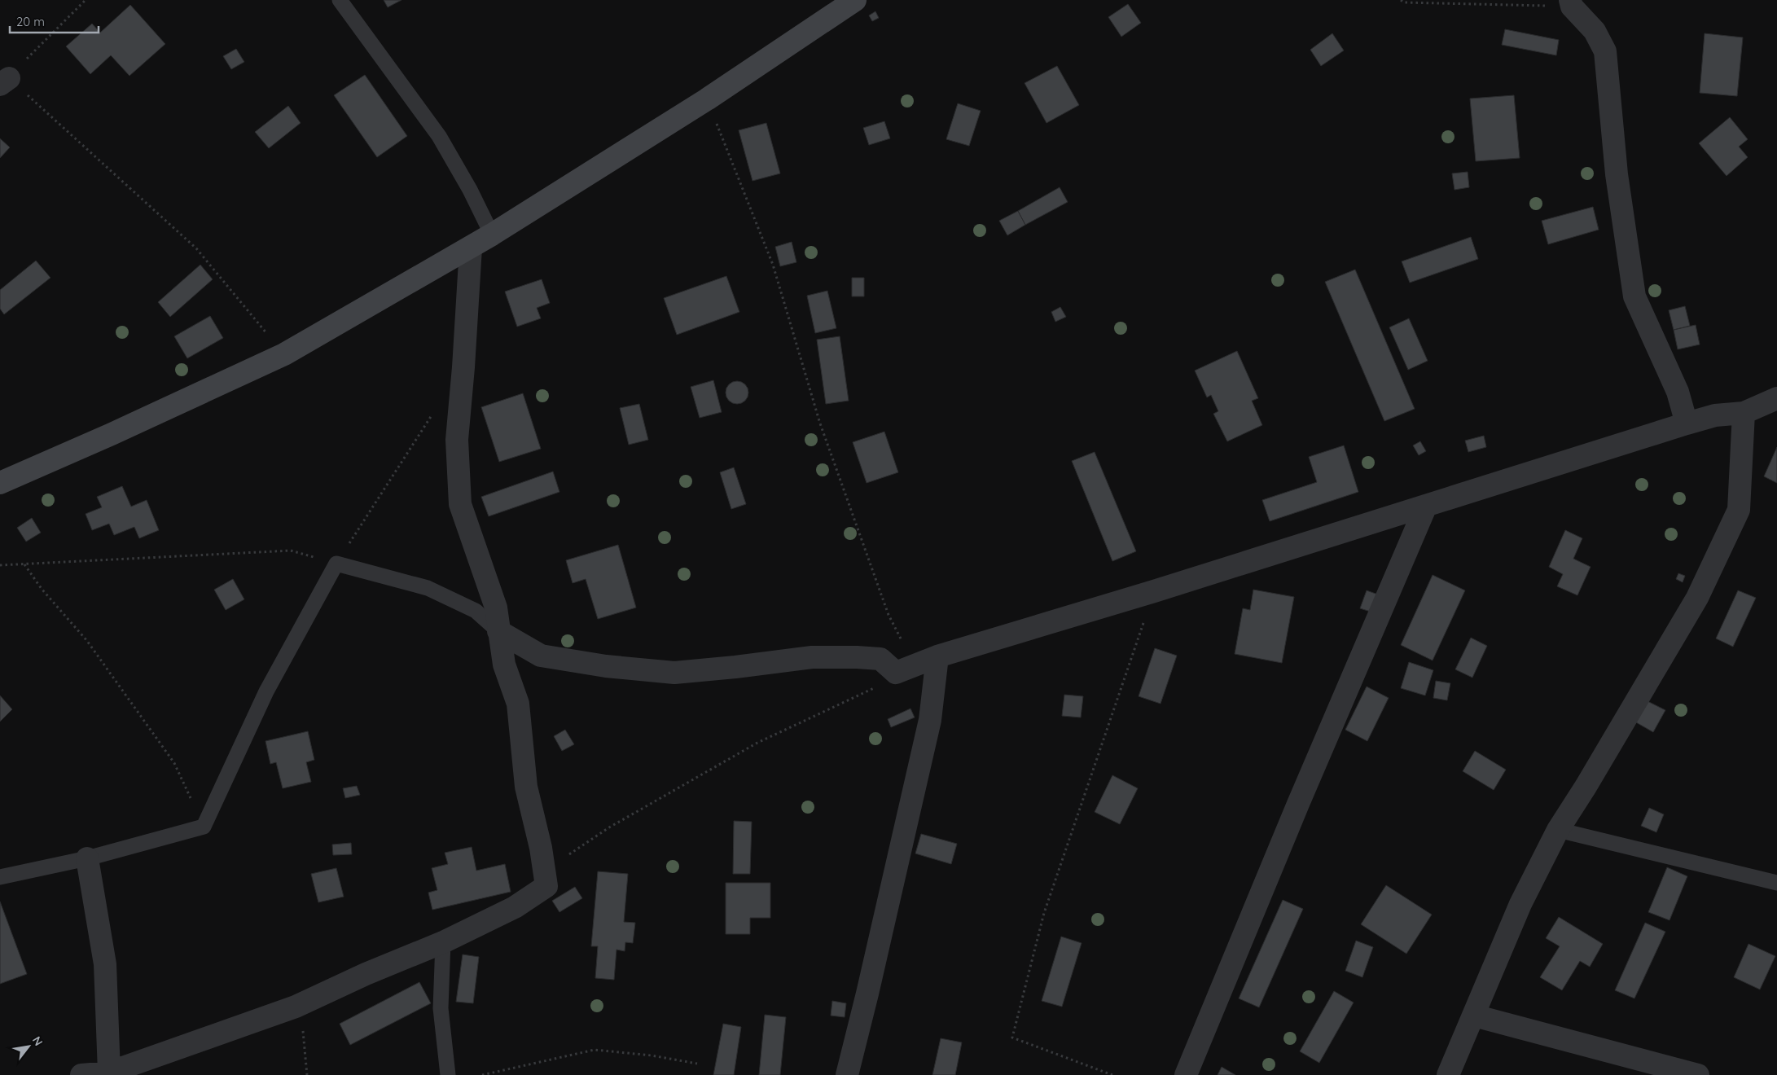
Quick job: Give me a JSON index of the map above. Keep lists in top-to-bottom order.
{
  "scale_bar": "20 m",
  "north": "top right"
}
